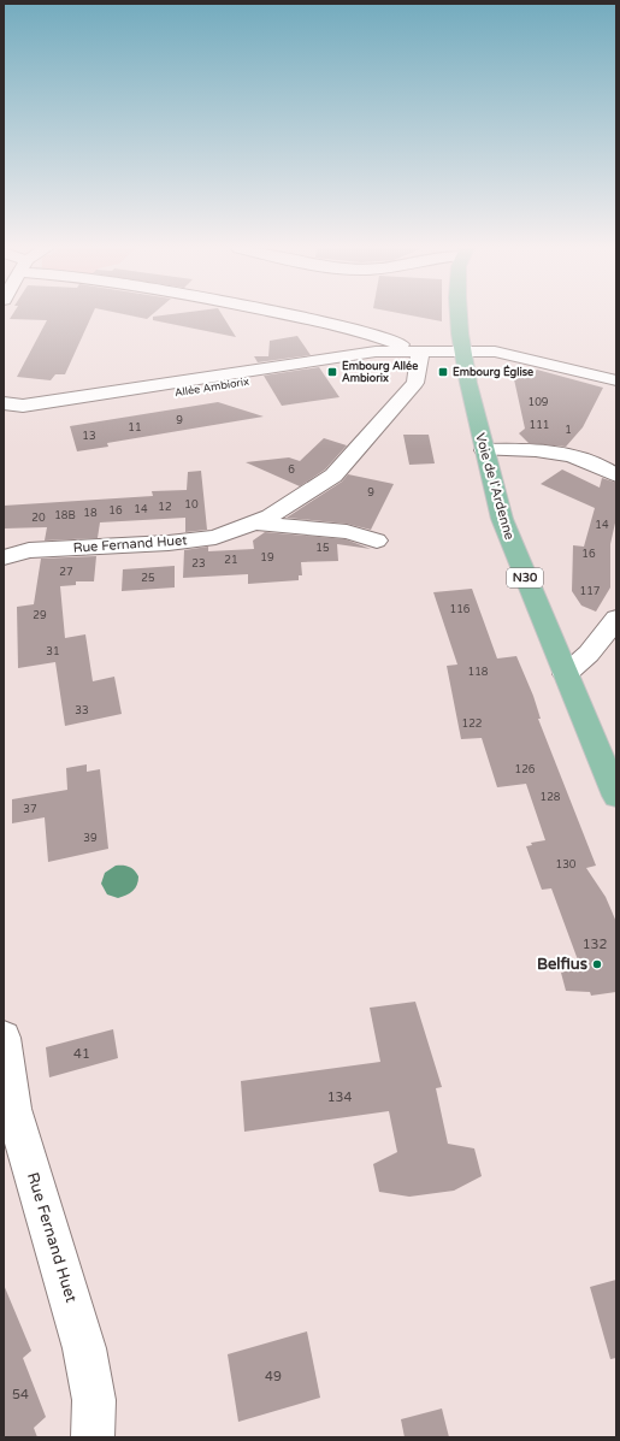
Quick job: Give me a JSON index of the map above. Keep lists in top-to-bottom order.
{
  "streets": {
    "main road": ["Voie de l'Ardenne", "N30"],
    "street": ["Allée Ambiorix", "Rue Fernand Huet"]
  },
  "crossings": [
    ["Allée Ambiorix", "Voie de l'Ardenne"],
    ["Allée Ambiorix", "Rue Fernand Huet"]
  ],
  "places": {
    "transit": ["Embourg Allée Ambiorix", "Embourg Église"],
    "other": ["Belfius"]
  },
  "house_numbers": [
    "109",
    "9",
    "111",
    "11",
    "1",
    "13",
    "6",
    "9",
    "10",
    "12",
    "14",
    "16",
    "18",
    "18B",
    "20",
    "14",
    "15",
    "16",
    "19",
    "21",
    "23",
    "27",
    "25",
    "117",
    "116",
    "29",
    "31",
    "118",
    "33",
    "122",
    "126",
    "128",
    "37",
    "39",
    "130",
    "132",
    "41",
    "134",
    "49",
    "54"
  ]
}
